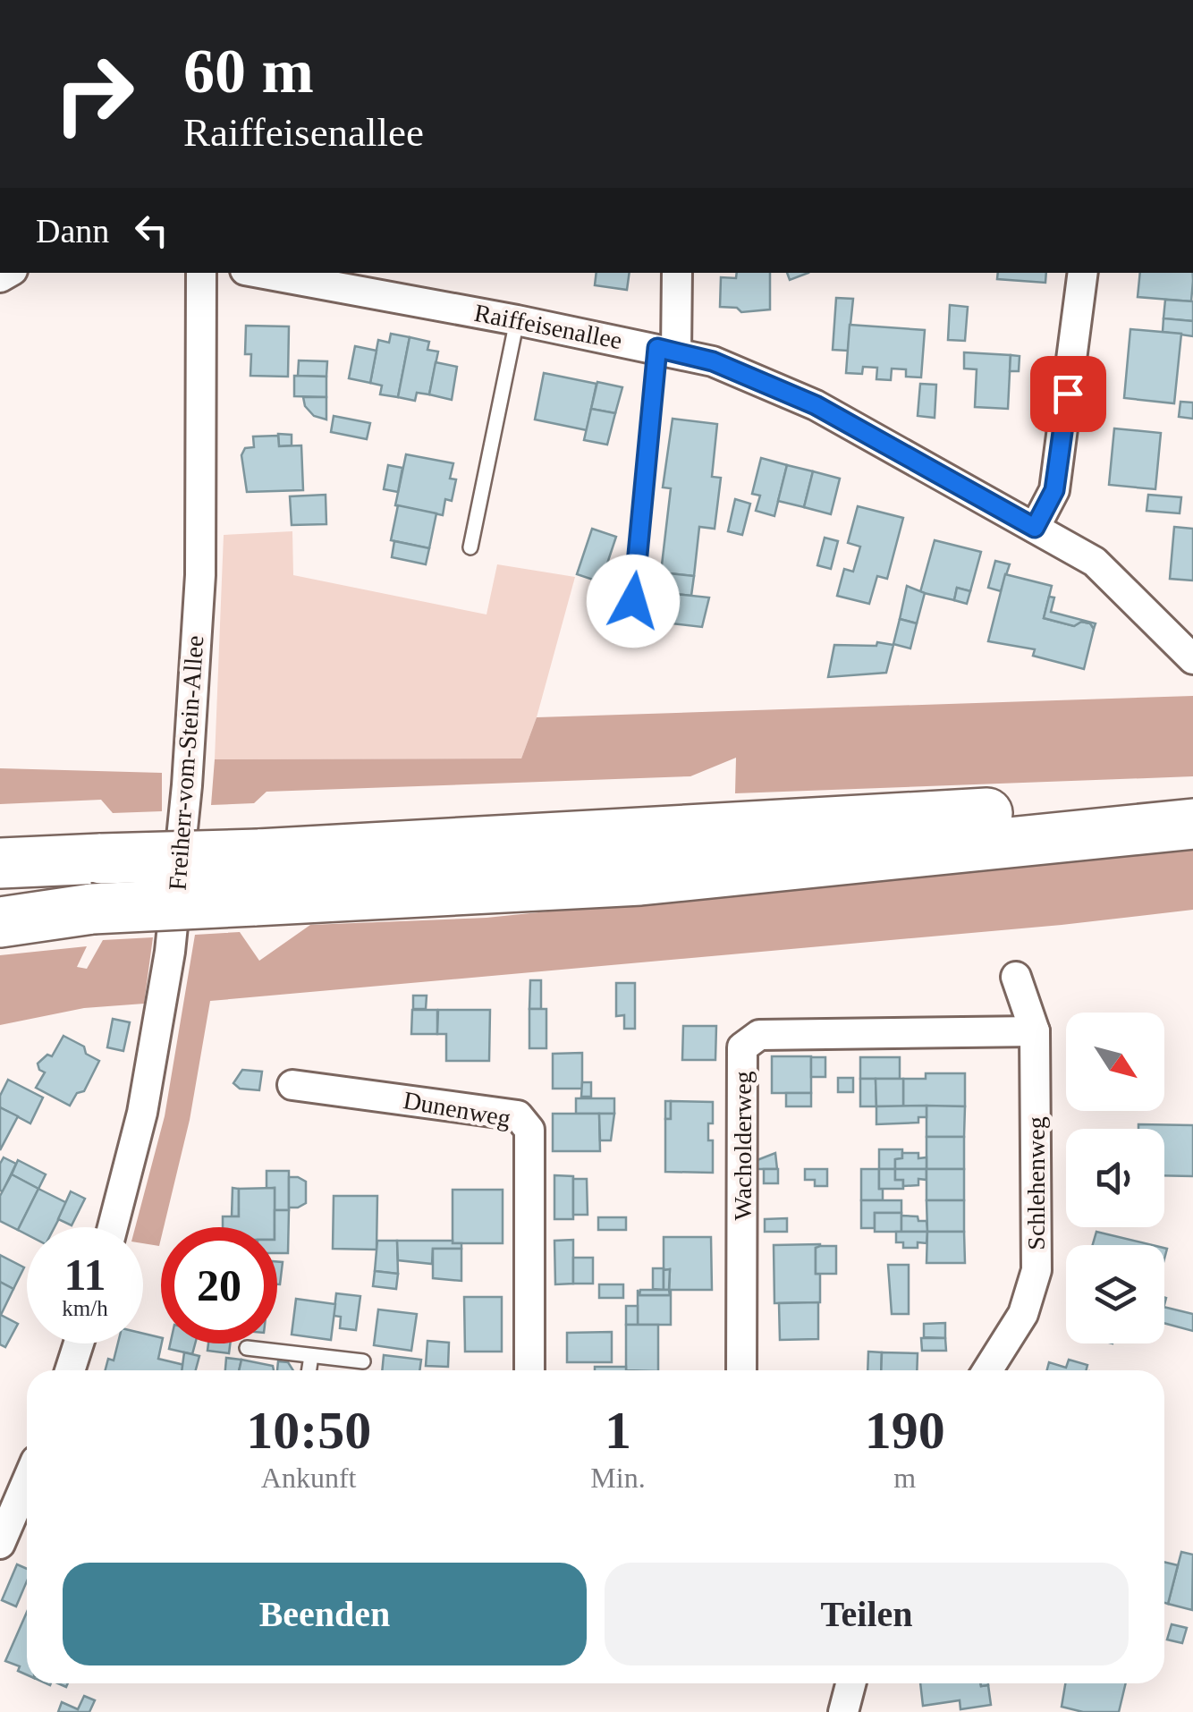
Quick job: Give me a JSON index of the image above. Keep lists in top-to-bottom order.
{
  "streets": {
    "street": [
      "Raiffeisenallee",
      "Freiherr-vom-Stein-Allee",
      "Dunenweg",
      "Wacholderweg",
      "Schlehenweg"
    ]
  },
  "crossings": [
    ["Wacholderweg", "Schlehenweg"]
  ],
  "north": "bottom right",
  "page": {
    "turn": ["60 m", "Raiffeisenallee"],
    "then": "Dann",
    "speed": "11 km/h",
    "limit": "20",
    "eta": [
      "10:50",
      "Ankunft",
      "1",
      "Min.",
      "190",
      "m"
    ],
    "buttons": ["Beenden", "Teilen"]
  }
}
